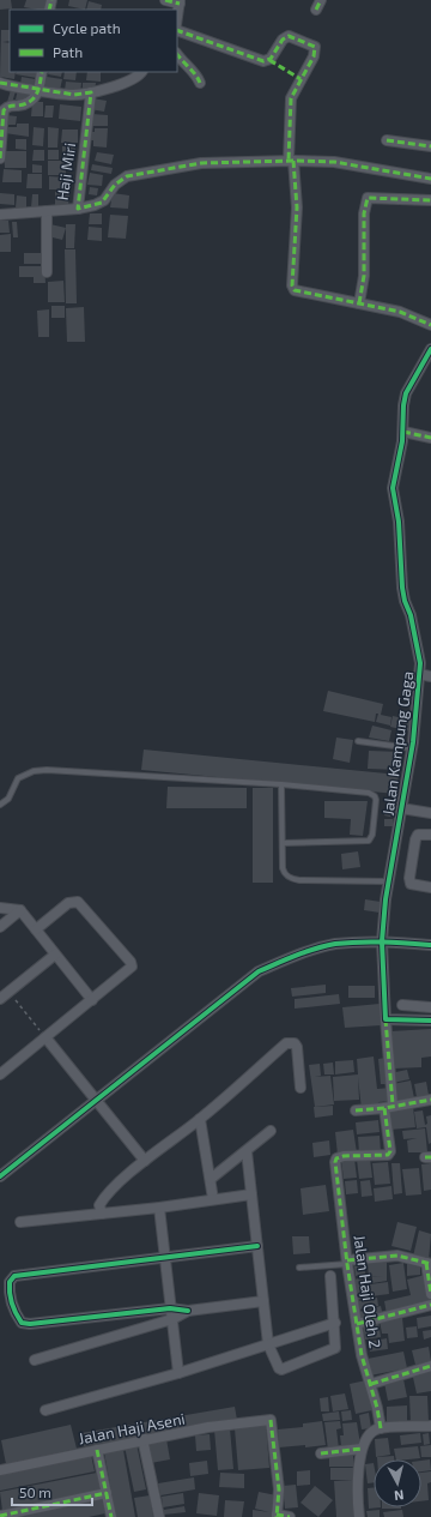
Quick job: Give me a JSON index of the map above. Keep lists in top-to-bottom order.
{
  "streets": {
    "street": [
      "Haji Miri",
      "Jalan Kampung Gaga",
      "Jalan Haji Oleh 2",
      "Jalan Haji Aseni"
    ]
  },
  "crossings": [
    ["Jalan Kampung Gaga", "Jalan Haji Oleh 2"]
  ],
  "legend": ["Cycle path", "Path"],
  "scale_bar": "50 m",
  "north": "bottom"
}
